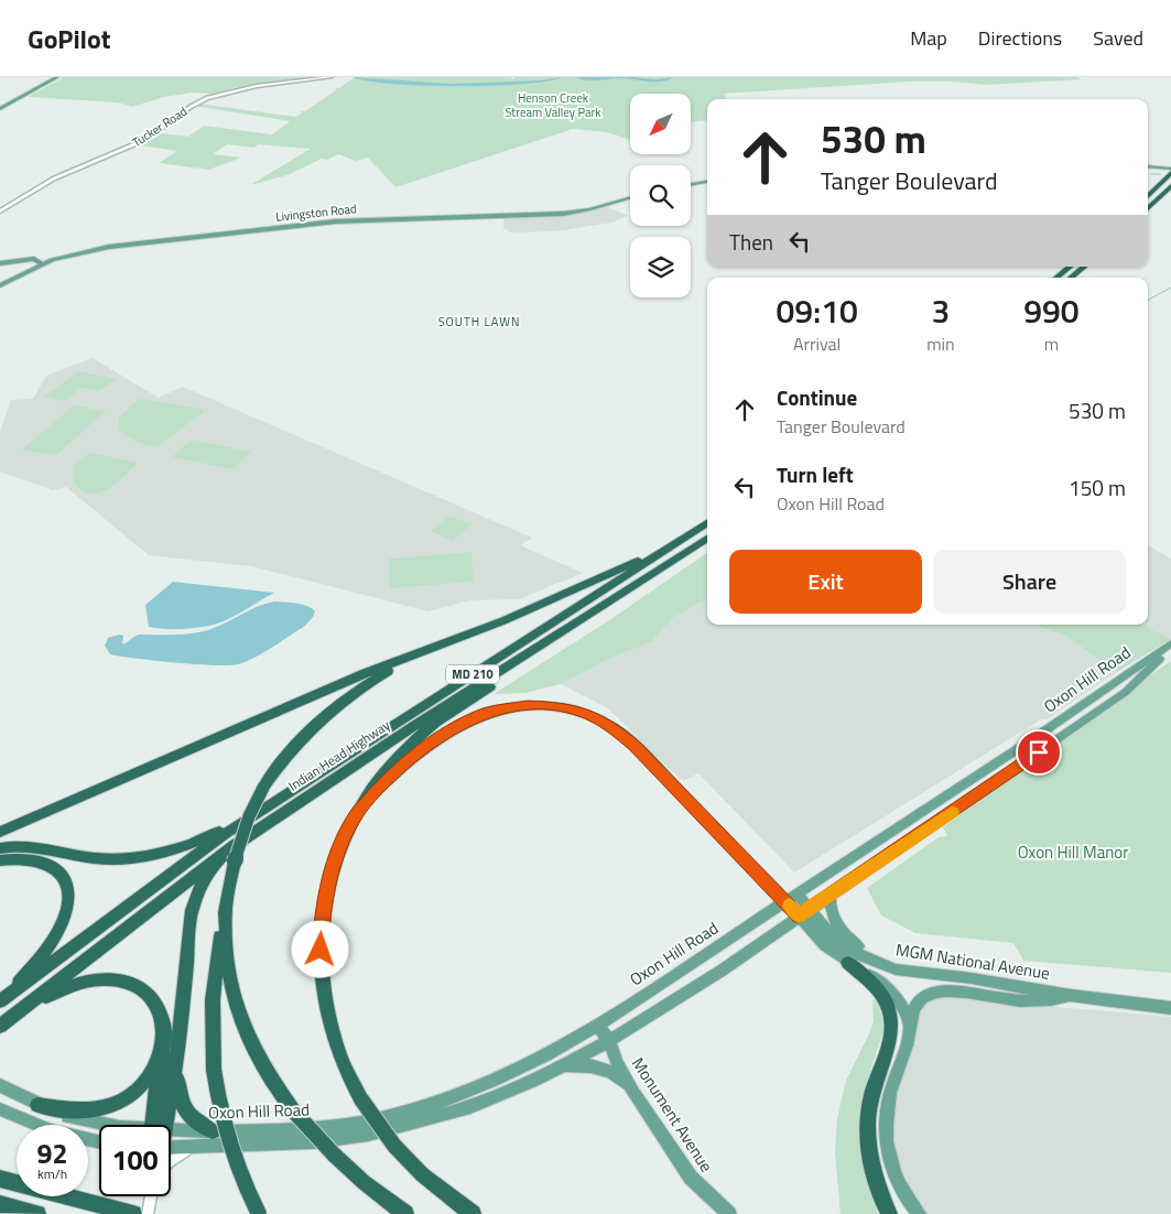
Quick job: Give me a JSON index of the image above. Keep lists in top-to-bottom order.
{
  "streets": {
    "highway": ["MD 210", "Indian Head Highway"],
    "main road": [
      "Livingston Road",
      "Oxon Hill Road",
      "MGM National Avenue",
      "Monument Avenue"
    ],
    "street": ["Tucker Road"]
  },
  "crossings": [
    ["Oxon Hill Road", "MGM National Avenue"],
    ["Oxon Hill Road", "Monument Avenue"]
  ],
  "districts": ["SOUTH LAWN"],
  "parks": ["Henson Creek Stream Valley Park", "Oxon Hill Manor"],
  "north": "bottom left",
  "page": {
    "header": "GoPilot",
    "nav": ["Map", "Directions", "Saved"],
    "turn": ["530 m", "Tanger Boulevard"],
    "then": "Then",
    "eta": [
      "09:10",
      "Arrival",
      "3",
      "min",
      "990",
      "m"
    ],
    "list": [
      {
        "name": "Continue",
        "note": "Tanger Boulevard",
        "value": "530 m"
      },
      {
        "name": "Turn left",
        "note": "Oxon Hill Road",
        "value": "150 m"
      }
    ],
    "buttons": ["Exit", "Share"],
    "speed": "92 km/h",
    "limit": "100"
  }
}
